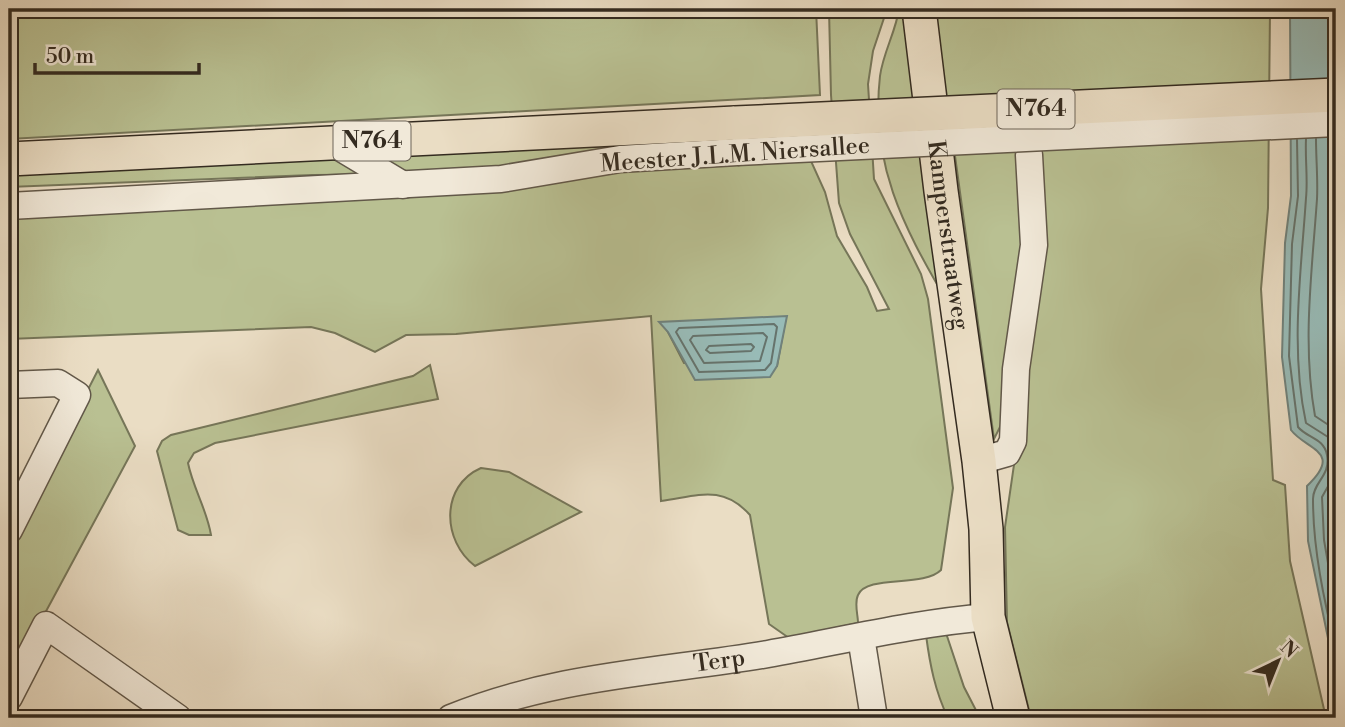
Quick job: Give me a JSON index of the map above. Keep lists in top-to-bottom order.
{
  "streets": {
    "main road": ["N764", "Meester J.L.M. Niersallee", "Kamperstraatweg"],
    "street": ["Terp"]
  },
  "crossings": [
    ["Kamperstraatweg", "Terp"]
  ],
  "scale_bar": "50 m",
  "north": "top right"
}
